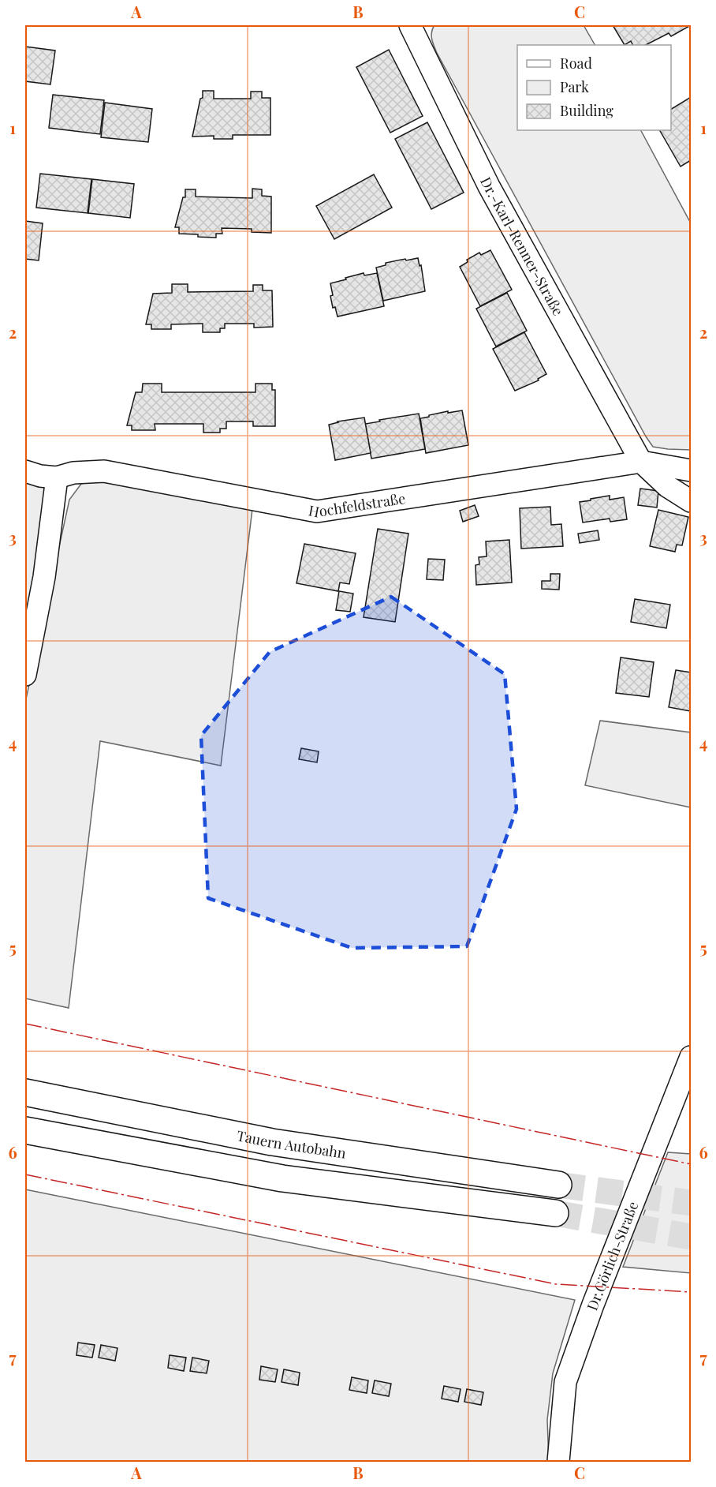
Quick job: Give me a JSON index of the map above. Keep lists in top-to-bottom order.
{
  "streets": {
    "highway": ["Tauern Autobahn"],
    "street": ["Dr.-Karl-Renner-Straße", "Hochfeldstraße", "Dr.Görlich-Straße"]
  },
  "crossings": [
    ["Dr.-Karl-Renner-Straße", "Hochfeldstraße"]
  ],
  "legend": ["Road", "Park", "Building"],
  "grid": {
    "columns": ["A", "B", "C"],
    "rows": [
      "1",
      "2",
      "3",
      "4",
      "5",
      "6",
      "7"
    ]
  }
}
